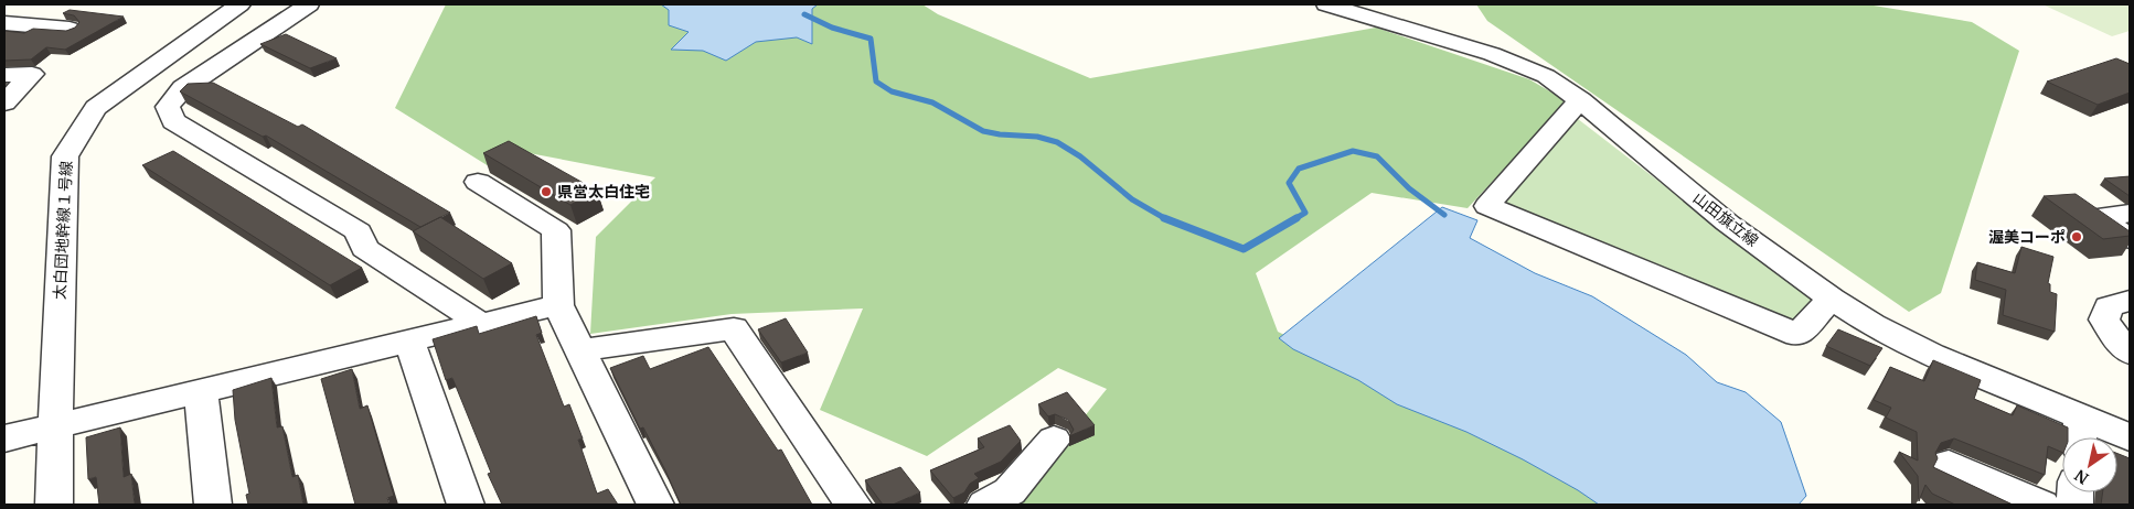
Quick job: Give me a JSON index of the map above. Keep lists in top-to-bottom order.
{
  "streets": {
    "street": ["山田旗立線", "太白団地幹線１号線"]
  },
  "places": ["県営太白住宅", "渥美コーポ"],
  "north": "bottom left"
}
